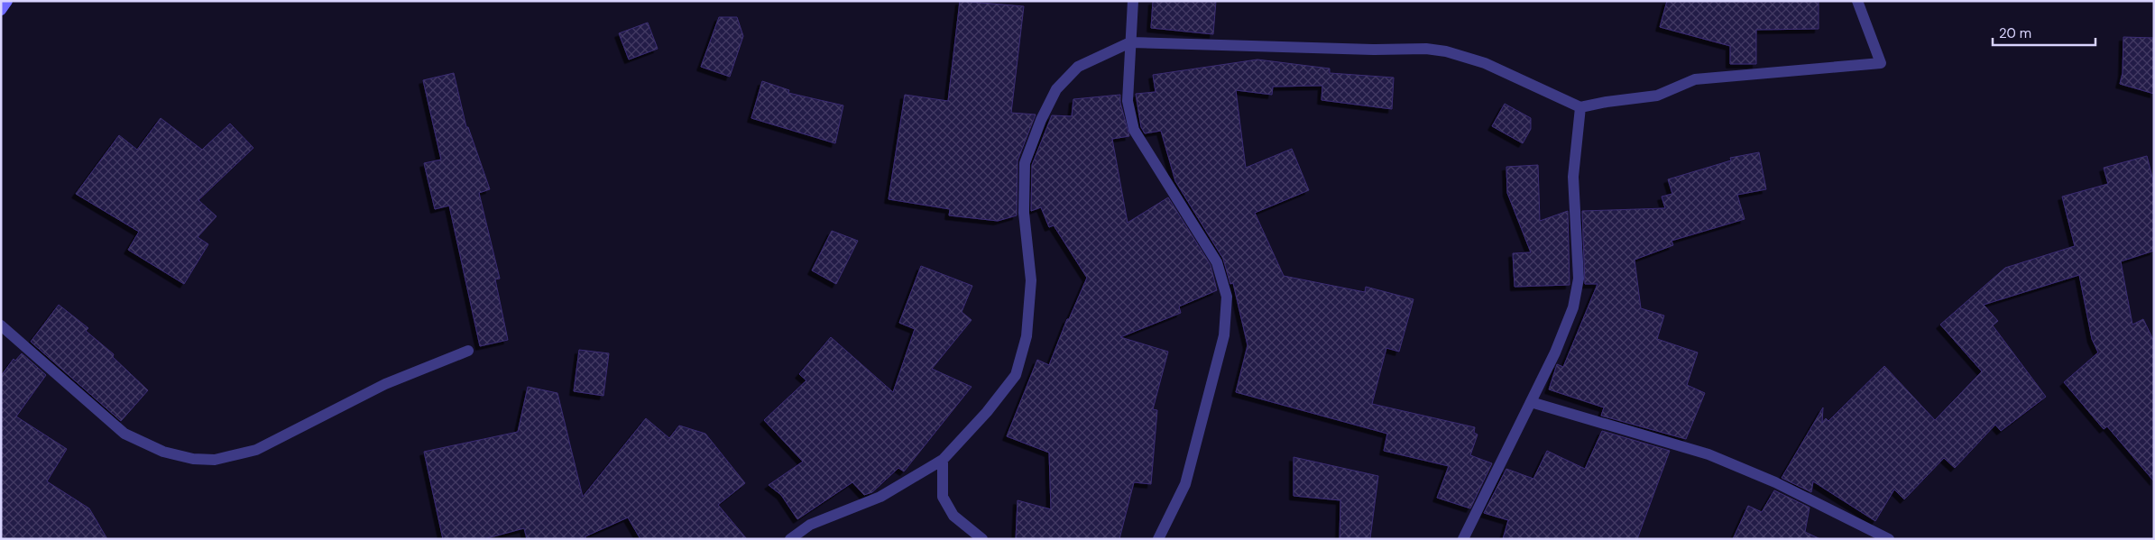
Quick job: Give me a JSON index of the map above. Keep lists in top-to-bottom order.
{
  "scale_bar": "20 m"
}
